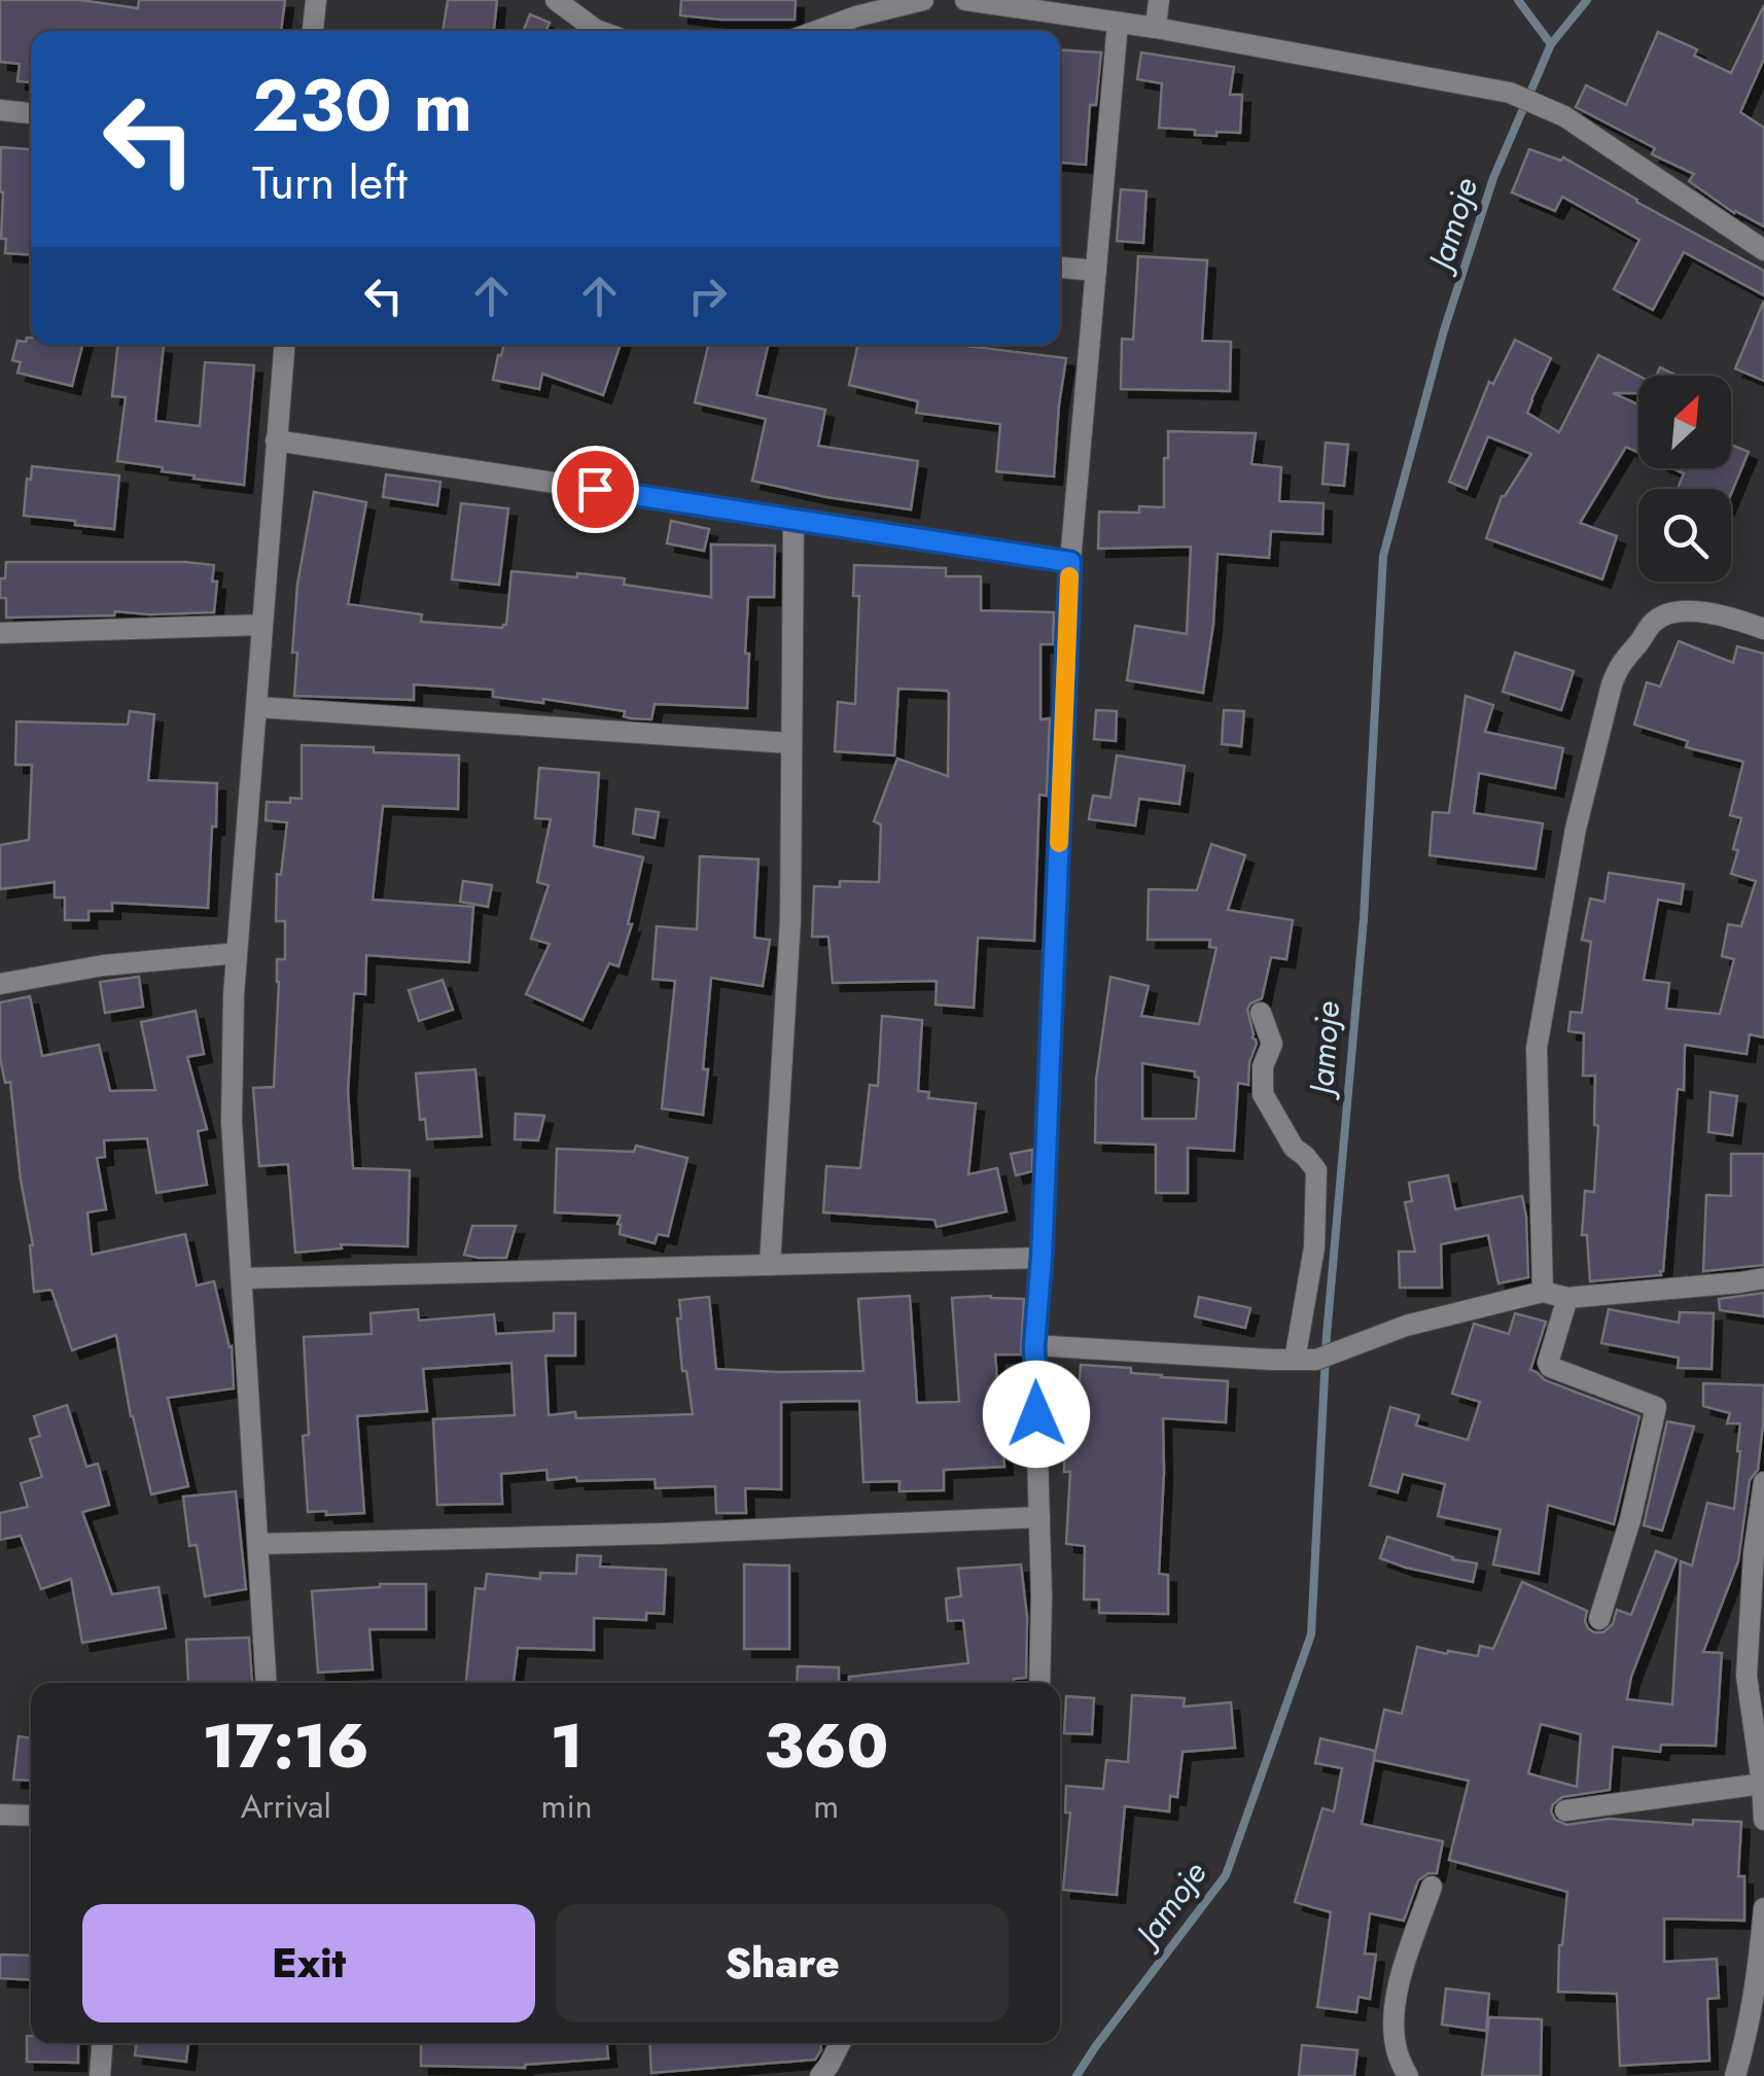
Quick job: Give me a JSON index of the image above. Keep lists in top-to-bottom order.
{
  "water": ["Jamoje"],
  "north": "top right",
  "page": {
    "turn": ["230 m", "Turn left"],
    "eta": [
      "17:16",
      "Arrival",
      "1",
      "min",
      "360",
      "m"
    ],
    "buttons": ["Exit", "Share"]
  }
}
